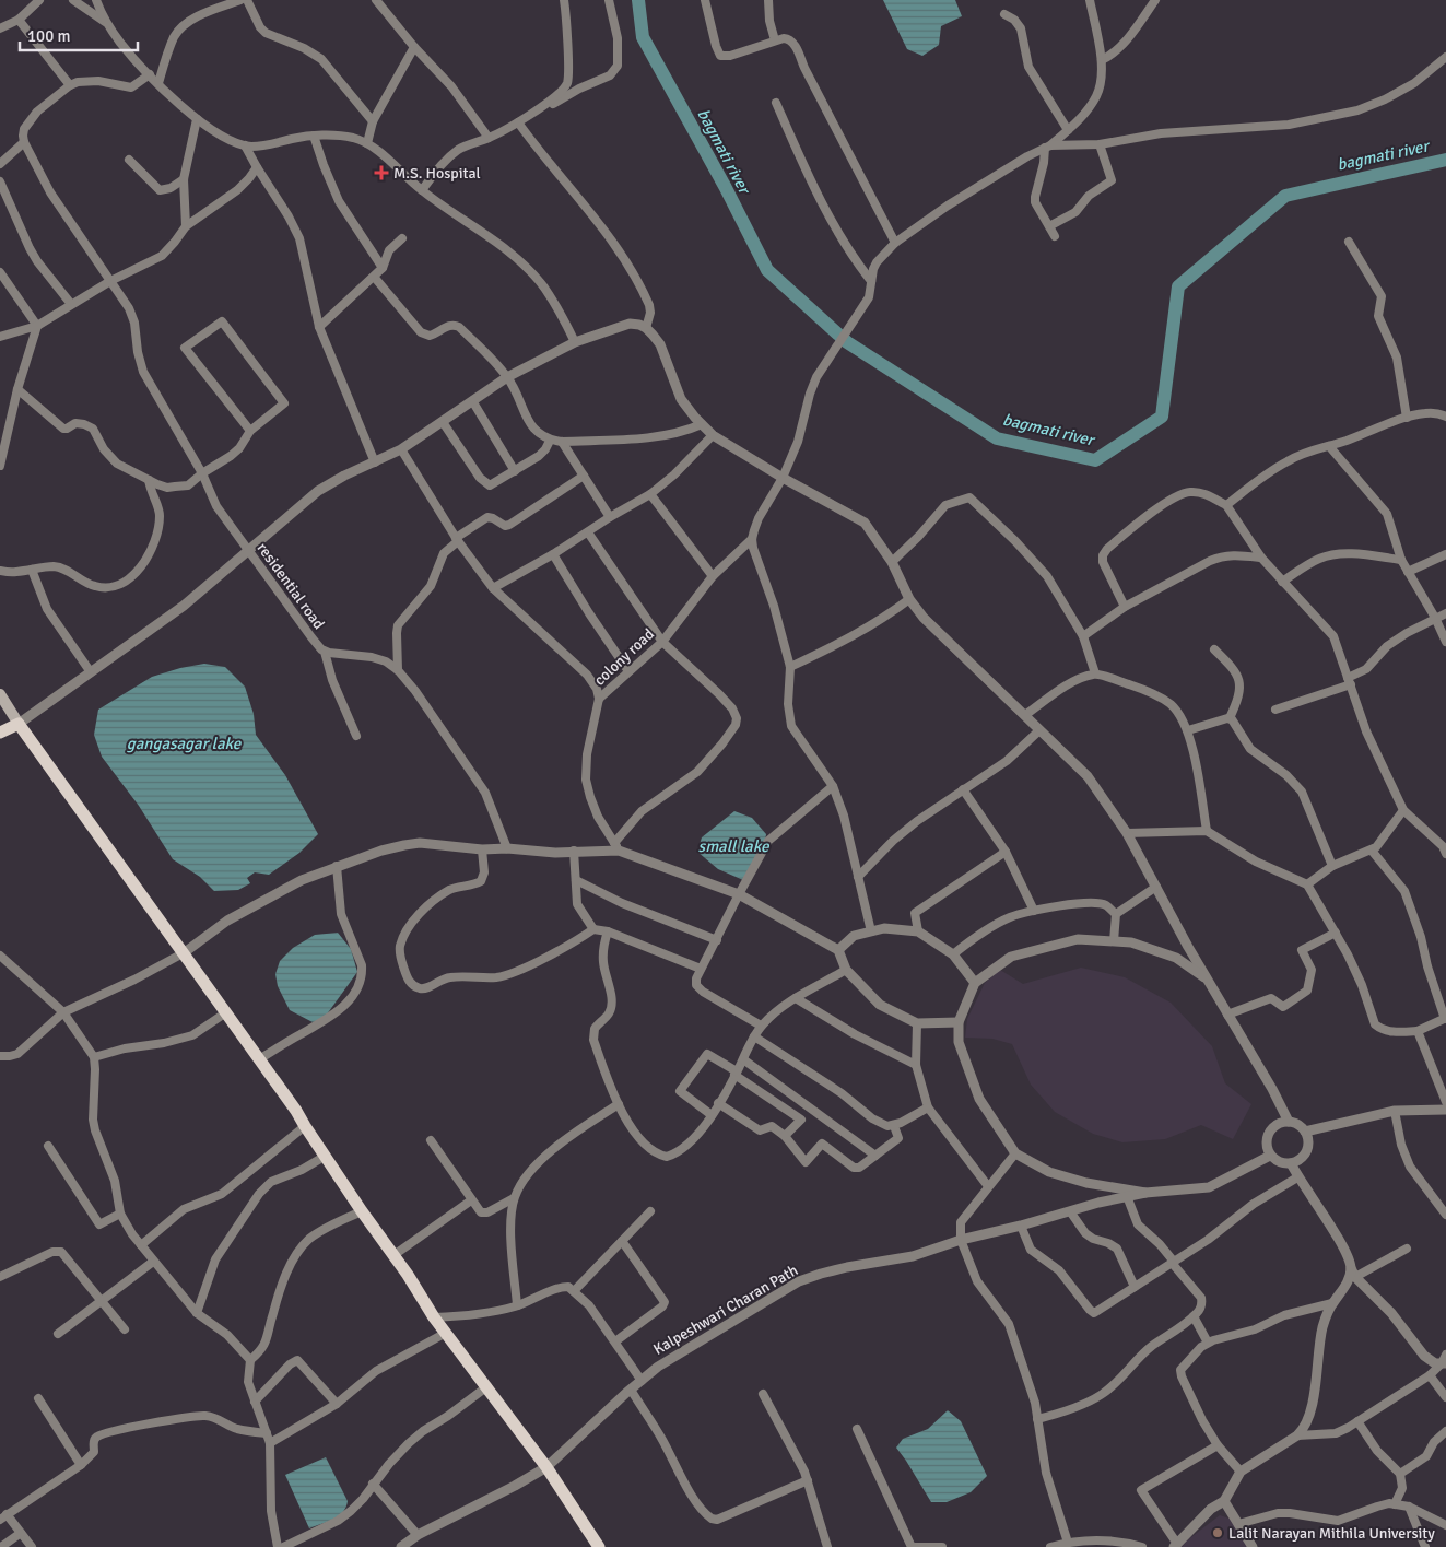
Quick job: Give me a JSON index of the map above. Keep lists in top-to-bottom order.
{
  "streets": {
    "street": ["residential road", "colony road", "Kalpeshwari Charan Path"]
  },
  "water": ["bagmati river", "gangasagar lake", "small lake"],
  "places": {
    "health": ["M.S. Hospital"],
    "other": ["Lalit Narayan Mithila University"]
  },
  "scale_bar": "100 m"
}
